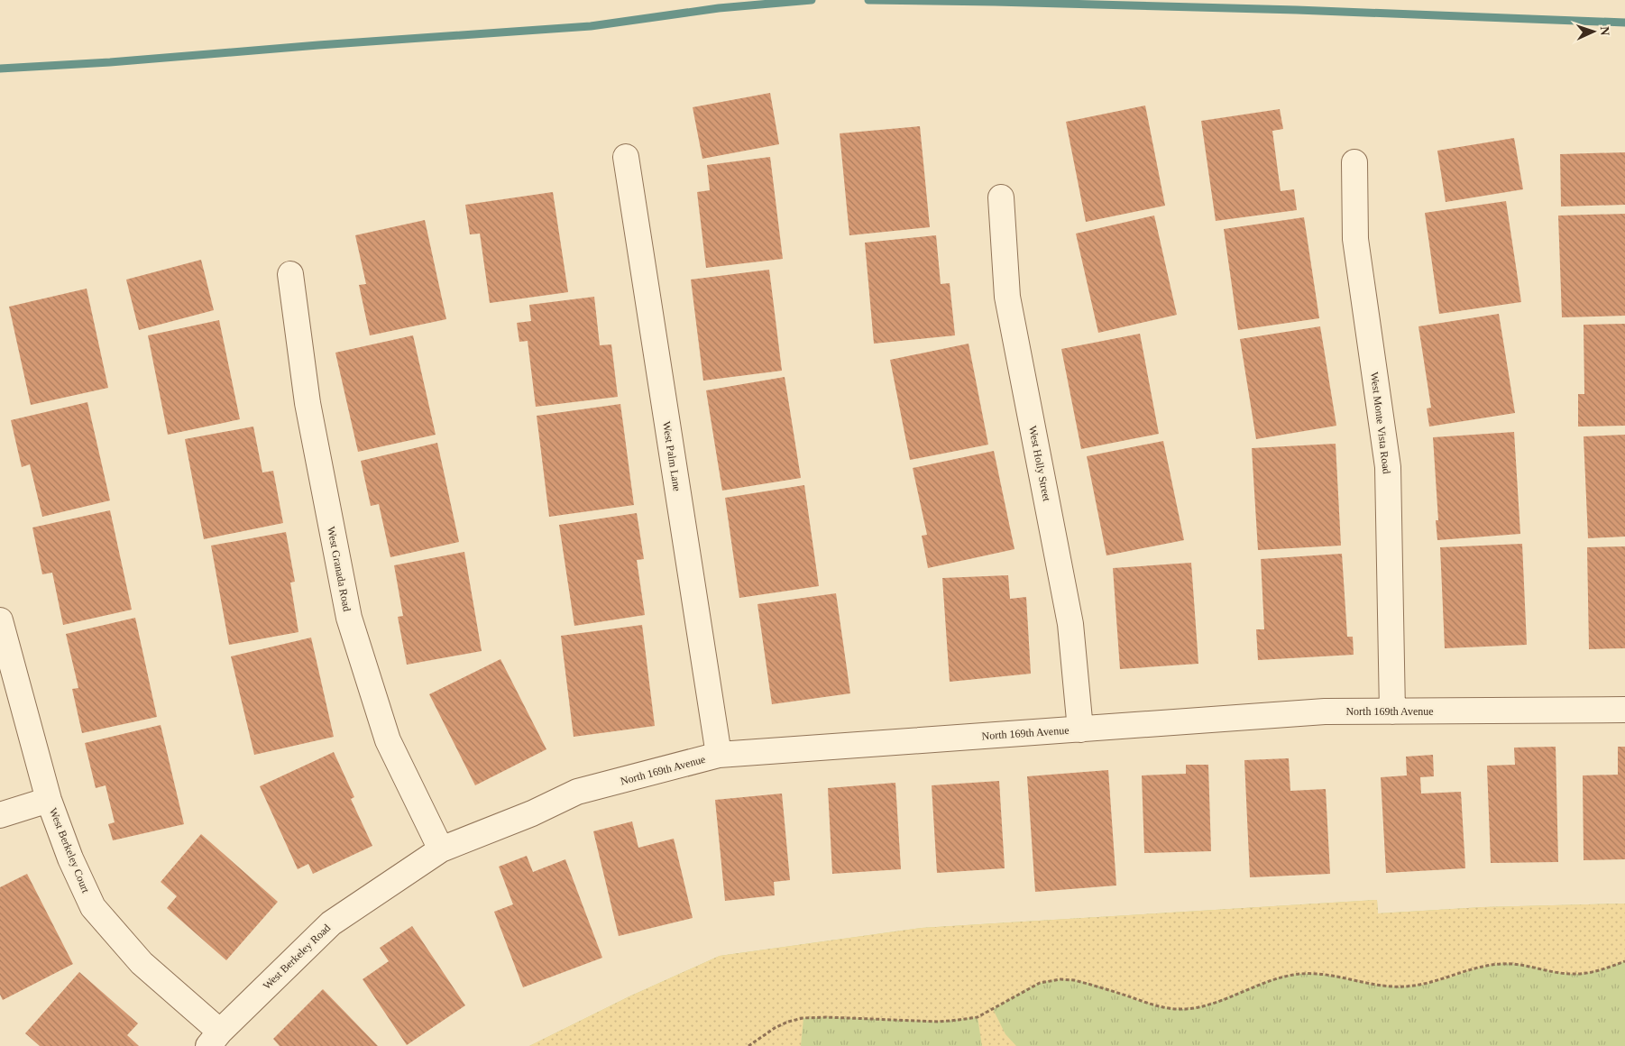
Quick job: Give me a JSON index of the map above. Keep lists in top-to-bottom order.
{
  "streets": {
    "street": [
      "West Monte Vista Road",
      "West Palm Lane",
      "West Holly Street",
      "West Granada Road",
      "North 169th Avenue",
      "West Berkeley Court",
      "West Berkeley Road"
    ]
  },
  "crossings": [
    ["West Monte Vista Road", "North 169th Avenue"],
    ["West Palm Lane", "North 169th Avenue"],
    ["West Holly Street", "North 169th Avenue"],
    ["West Granada Road", "North 169th Avenue"],
    ["West Granada Road", "West Berkeley Road"],
    ["North 169th Avenue", "West Berkeley Road"],
    ["West Berkeley Court", "West Berkeley Road"]
  ],
  "north": "right"
}
